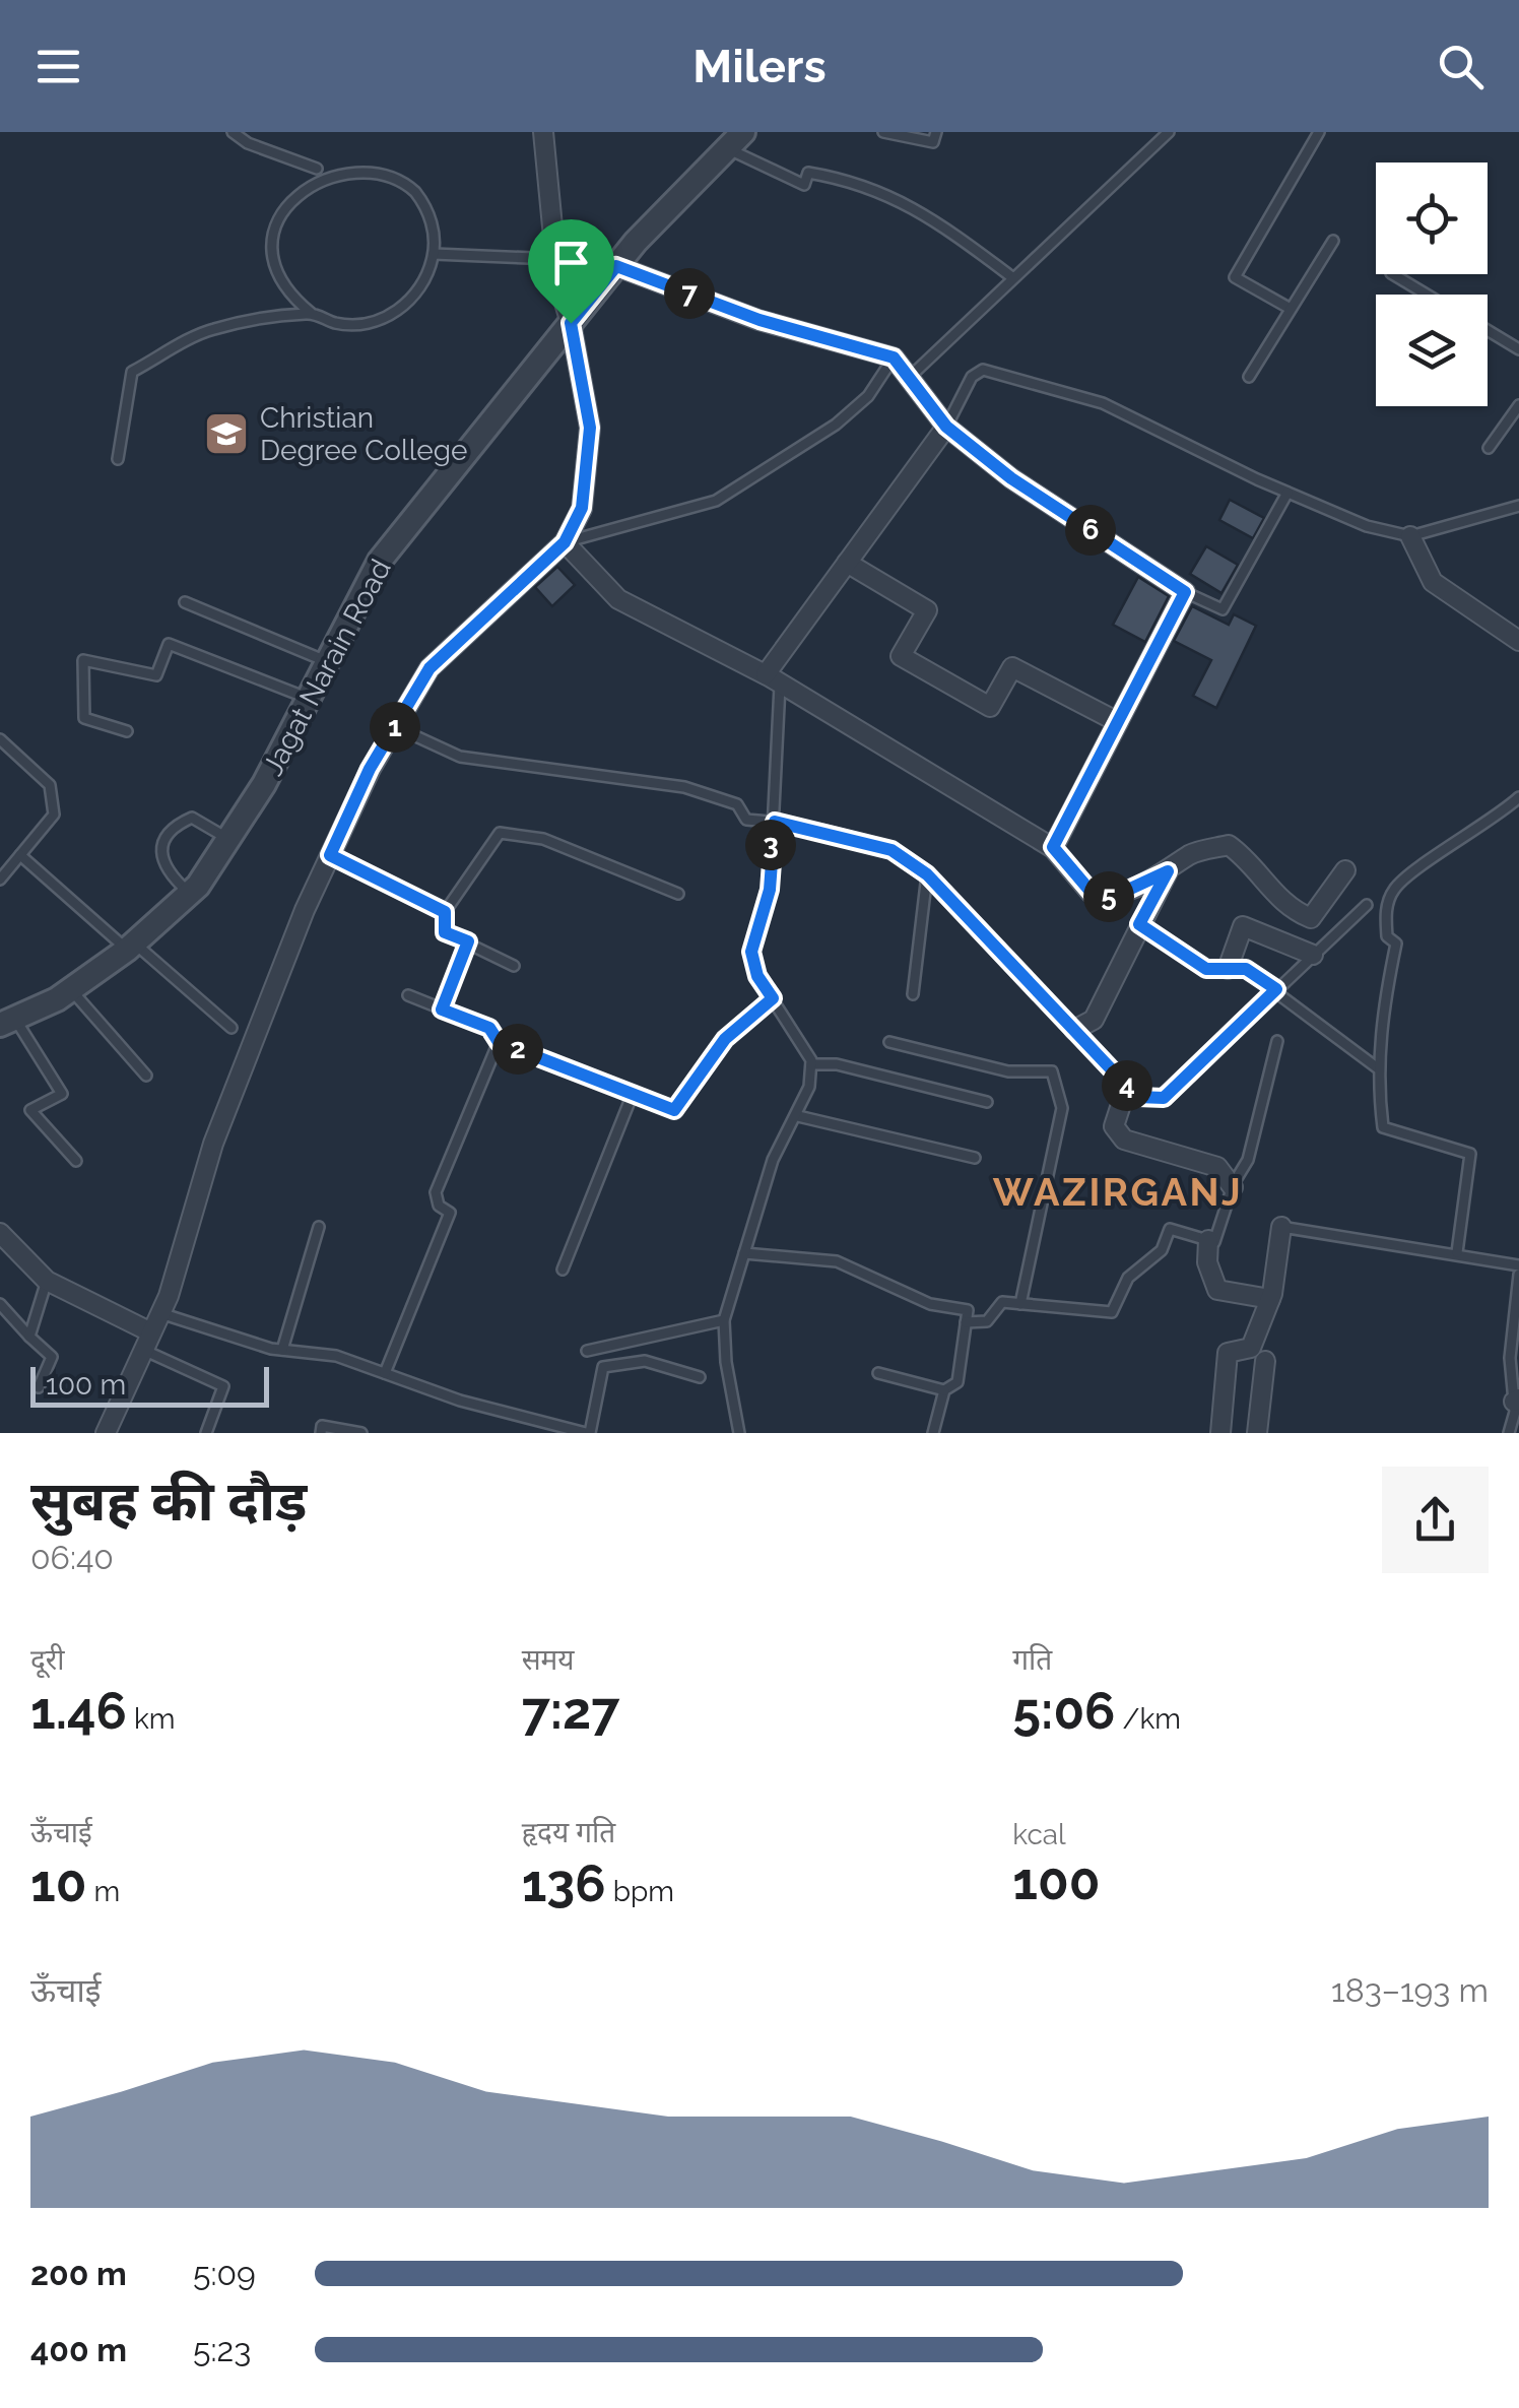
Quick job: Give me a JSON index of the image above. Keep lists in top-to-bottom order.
{
  "streets": {
    "street": ["Jagat Narain Road"]
  },
  "districts": ["WAZIRGANJ"],
  "places": {
    "school or university": ["Christian Degree College"]
  },
  "scale_bar": "100 m",
  "page": {
    "header": "Milers",
    "pins": [
      "7",
      "6",
      "1",
      "3",
      "5",
      "2",
      "4"
    ],
    "scale": "100 m",
    "heading": ["सुबह की दौड़", "06:40"],
    "stats": [
      ["दूरी", "1.46 km"],
      ["समय", "7:27"],
      ["गति", "5:06 /km"],
      ["ऊँचाई", "10 m"],
      ["हृदय गति", "136 bpm"],
      ["kcal", "100"]
    ],
    "chart": ["ऊँचाई", "183–193 m"],
    "list": [
      {
        "name": "200 m",
        "note": "5:09"
      },
      {
        "name": "400 m",
        "note": "5:23"
      }
    ]
  }
}
